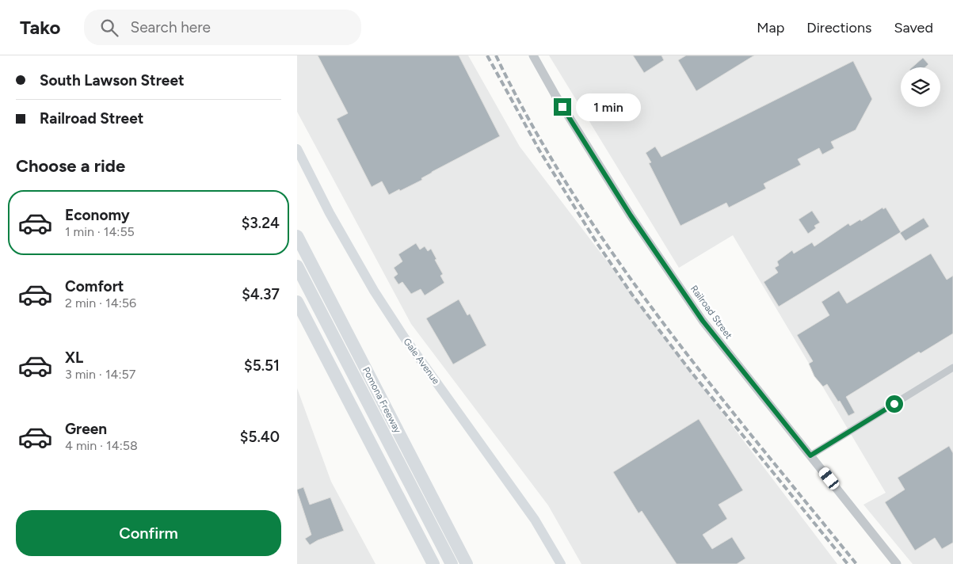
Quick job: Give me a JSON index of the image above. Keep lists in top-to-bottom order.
{
  "streets": {
    "highway": ["Pomona Freeway"],
    "main road": ["Gale Avenue"],
    "street": ["Railroad Street"]
  },
  "page": {
    "header": "Tako",
    "search": "Search here",
    "nav": ["Map", "Directions", "Saved"],
    "banner": ["South Lawson Street", "Railroad Street"],
    "bubble": "1 min",
    "heading": "Choose a ride",
    "list": [
      {
        "name": "Economy",
        "note": "1 min · 14:55",
        "value": "$3.24"
      },
      {
        "name": "Comfort",
        "note": "2 min · 14:56",
        "value": "$4.37"
      },
      {
        "name": "XL",
        "note": "3 min · 14:57",
        "value": "$5.51"
      },
      {
        "name": "Green",
        "note": "4 min · 14:58",
        "value": "$5.40"
      }
    ],
    "buttons": "Confirm"
  }
}
